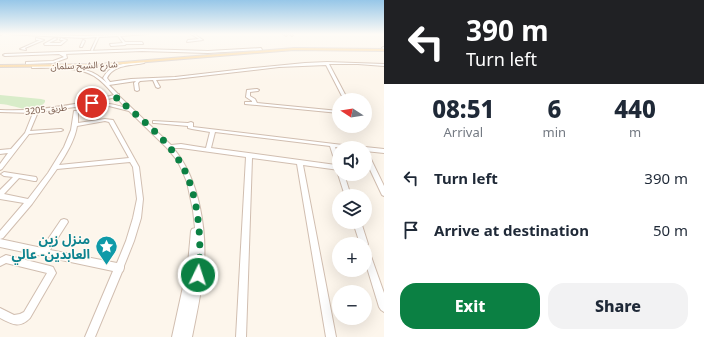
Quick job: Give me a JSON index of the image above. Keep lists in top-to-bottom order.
{
  "streets": {
    "main road": ["شارع الشيخ سلمان"],
    "street": ["طريق 3205"]
  },
  "places": {
    "place": ["منزل زين العابدين- عالي"]
  },
  "north": "left",
  "page": {
    "turn": ["390 m", "Turn left"],
    "eta": [
      "08:51",
      "Arrival",
      "6",
      "min",
      "440",
      "m"
    ],
    "map_buttons": ["+", "−"],
    "list": [
      {
        "name": "Turn left",
        "value": "390 m"
      },
      {
        "name": "Arrive at destination",
        "value": "50 m"
      }
    ],
    "buttons": ["Exit", "Share"]
  }
}
